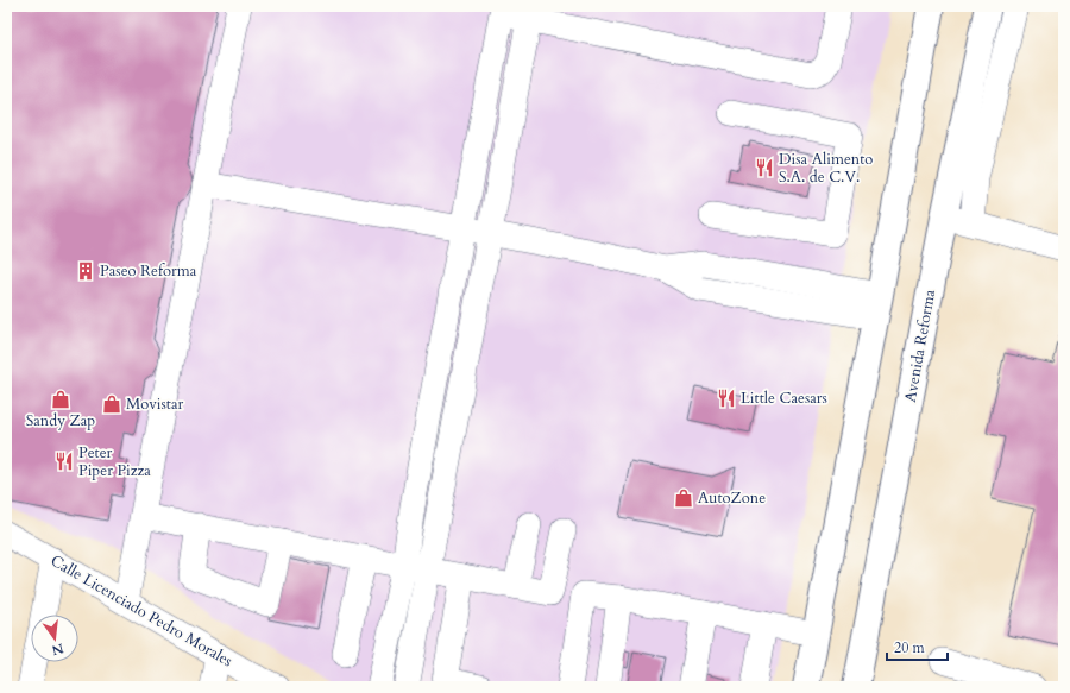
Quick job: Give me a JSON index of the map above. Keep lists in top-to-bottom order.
{
  "streets": {
    "main road": ["Avenida Reforma"],
    "street": ["Calle Licenciado Pedro Morales"]
  },
  "places": {
    "restaurant": ["Disa Alimento S.A. de C.V.", "Little Caesars", "Peter Piper Pizza"],
    "building": ["Paseo Reforma"],
    "shop": ["Sandy Zap", "Movistar", "AutoZone"]
  },
  "scale_bar": "20 m",
  "north": "bottom"
}
